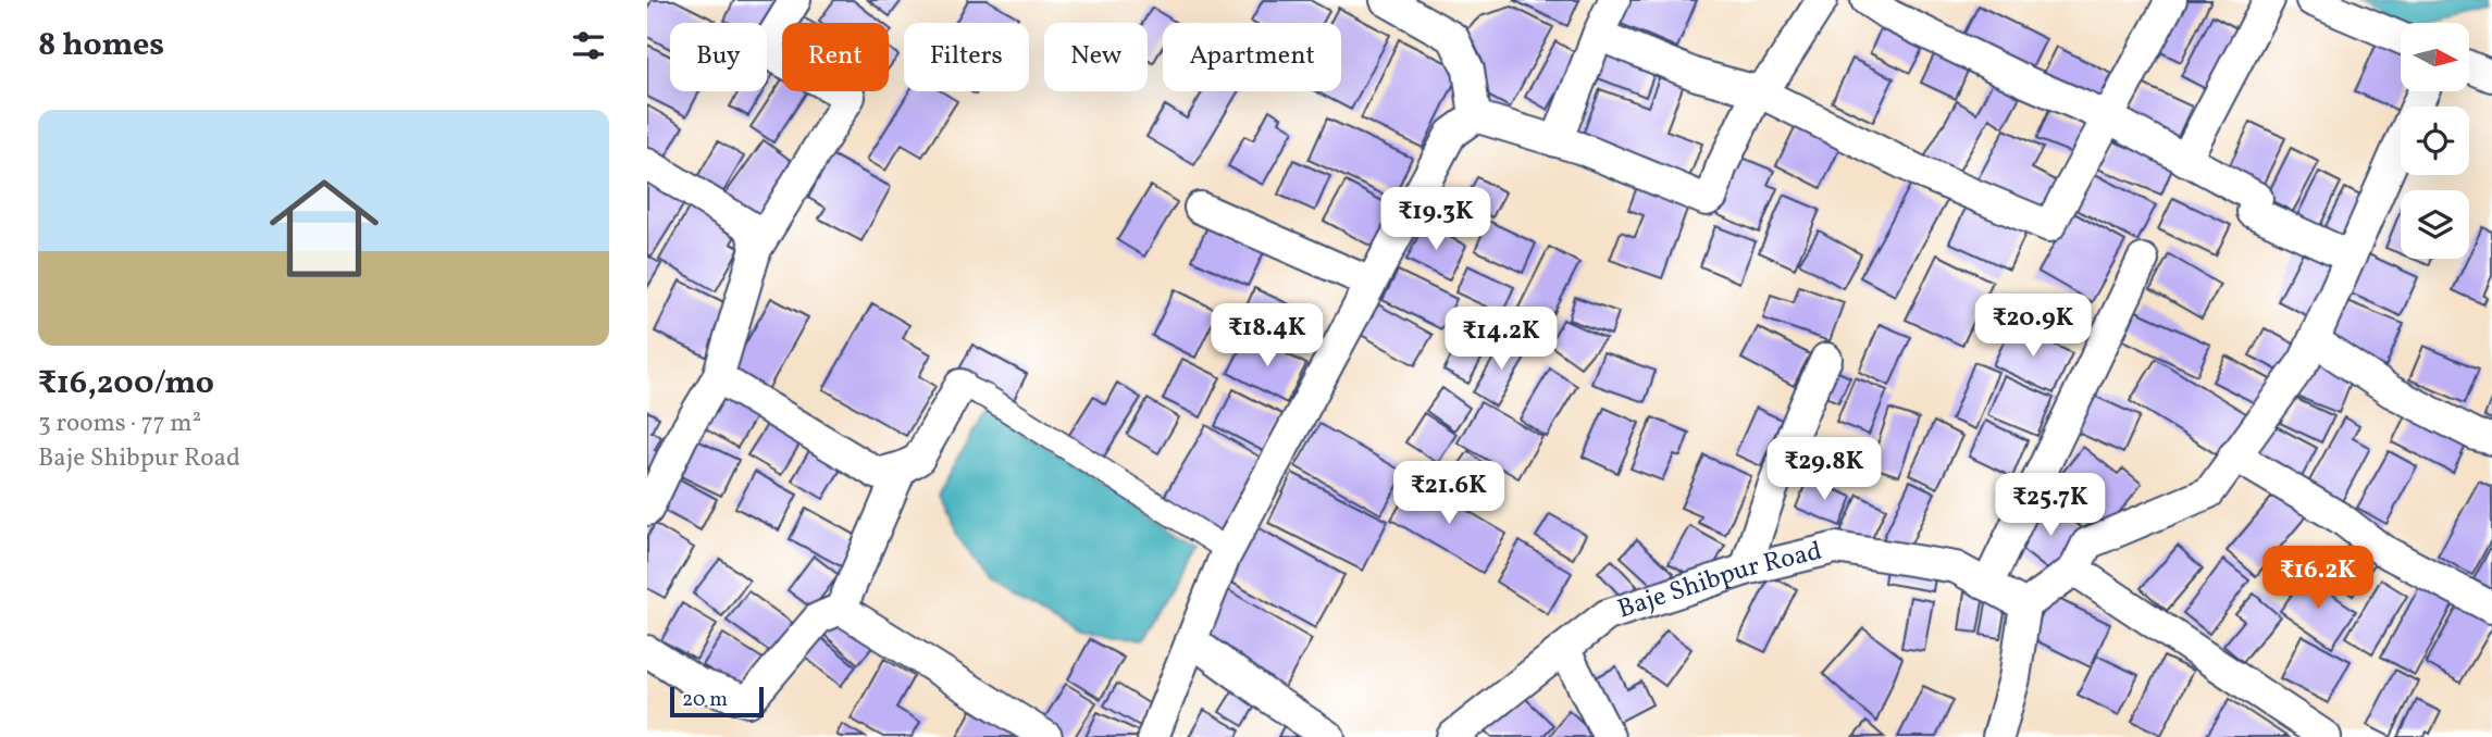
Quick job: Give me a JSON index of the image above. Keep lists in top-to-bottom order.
{
  "streets": {
    "street": ["Baje Shibpur Road"]
  },
  "scale_bar": "20 m",
  "north": "right",
  "page": {
    "heading": "8 homes",
    "chip": [
      "Buy",
      "Rent",
      "Filters",
      "New",
      "Apartment"
    ],
    "list": [
      {
        "name": "₹16,200/mo",
        "note": "3 rooms · 77 m² · Baje Shibpur Road"
      }
    ],
    "price": [
      "₹19.3K",
      "₹20.9K",
      "₹18.4K",
      "₹14.2K",
      "₹29.8K",
      "₹21.6K",
      "₹25.7K",
      "₹16.2K"
    ],
    "scale": "20 m"
  }
}
